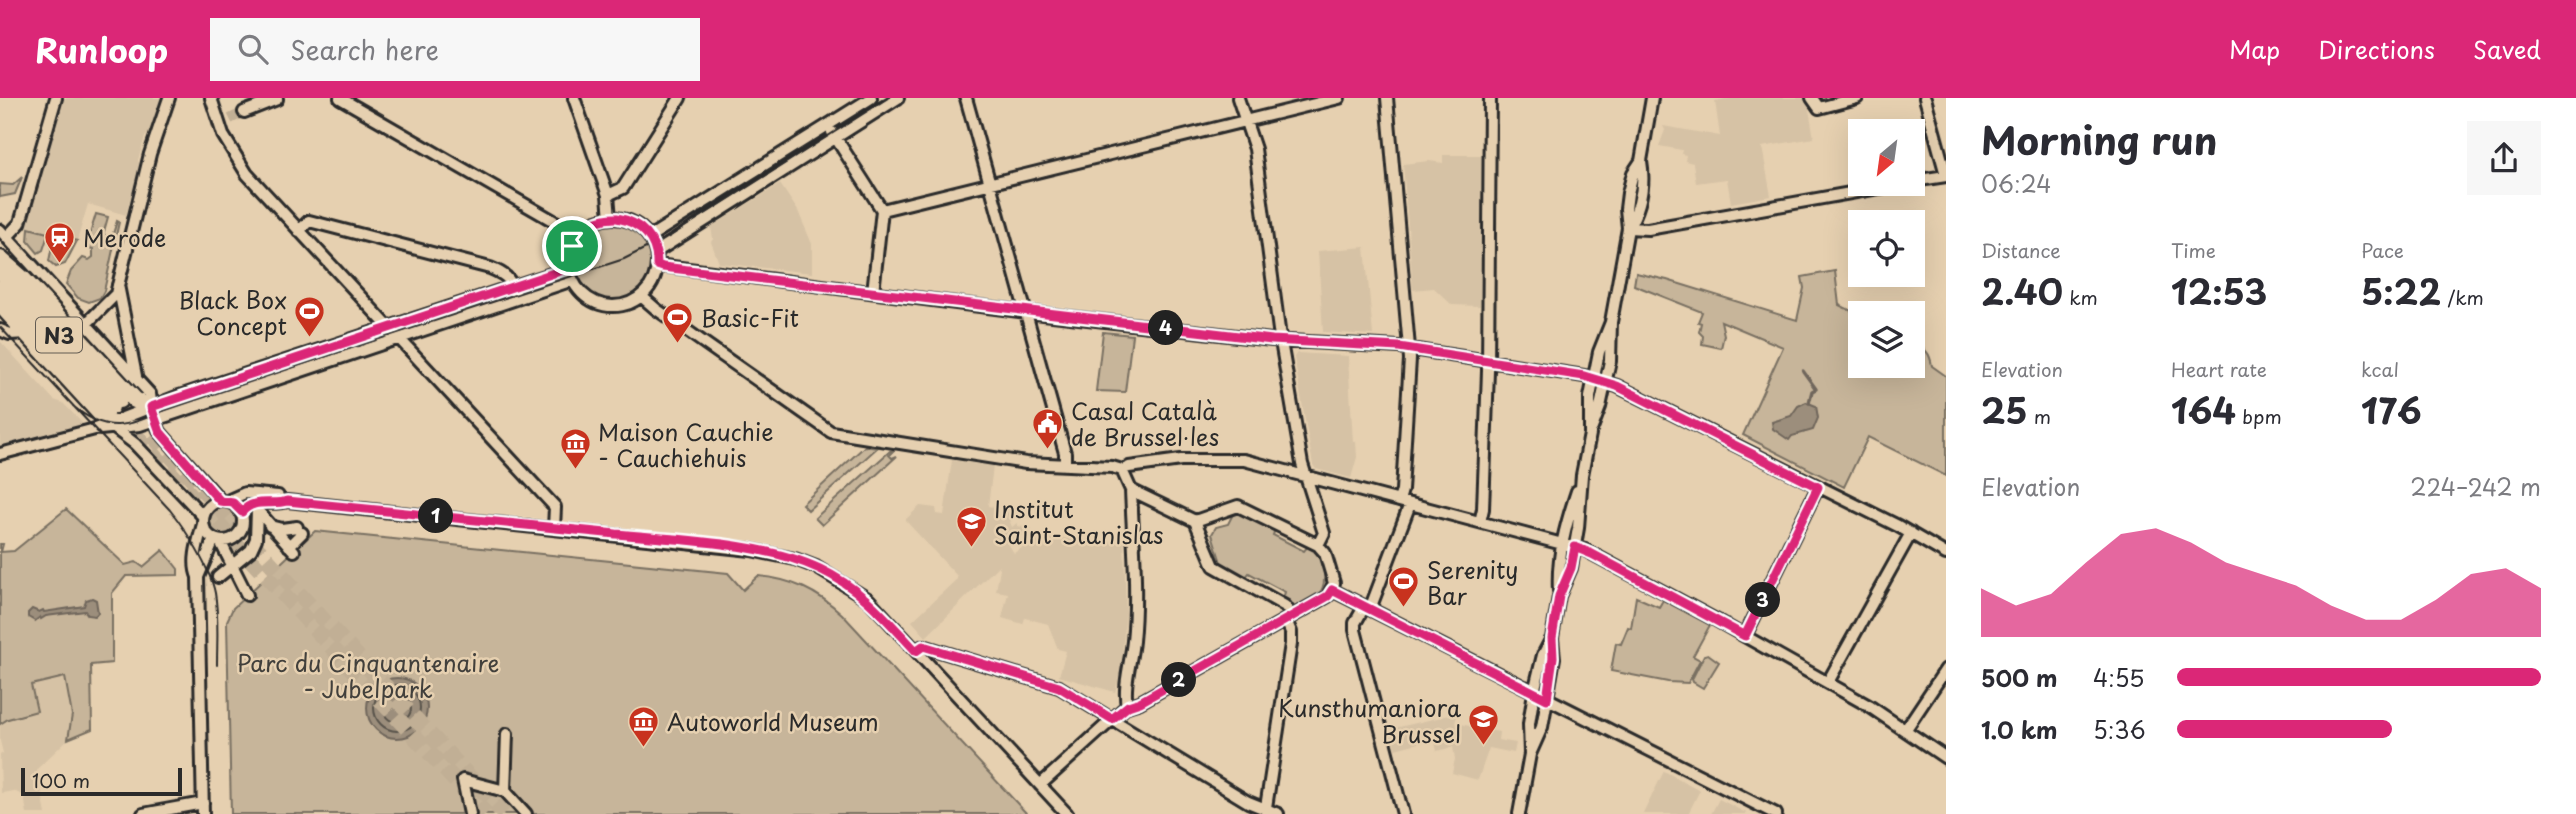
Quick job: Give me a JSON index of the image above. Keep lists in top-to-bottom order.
{
  "streets": {
    "highway": ["N3"]
  },
  "parks": ["Parc du Cinquantenaire - Jubelpark"],
  "places": {
    "station": ["Merode"],
    "sports": ["Black Box Concept", "Basic-Fit", "Serenity Bar"],
    "public building": ["Casal Català de Brussel·les"],
    "museum": ["Maison Cauchie - Cauchiehuis", "Autoworld Museum"],
    "school or university": ["Institut Saint-Stanislas", "Kunsthumaniora Brussel"]
  },
  "scale_bar": "100 m",
  "north": "bottom left",
  "page": {
    "header": "Runloop",
    "search": "Search here",
    "nav": ["Map", "Directions", "Saved"],
    "heading": ["Morning run", "06:24"],
    "stats": [
      ["Distance", "2.40 km"],
      ["Time", "12:53"],
      ["Pace", "5:22 /km"],
      ["Elevation", "25 m"],
      ["Heart rate", "164 bpm"],
      ["kcal", "176"]
    ],
    "pins": [
      "4",
      "1",
      "3",
      "2"
    ],
    "chart": ["Elevation", "224–242 m"],
    "list": [
      {
        "name": "500 m",
        "note": "4:55"
      },
      {
        "name": "1.0 km",
        "note": "5:36"
      }
    ],
    "scale": "100 m"
  }
}
